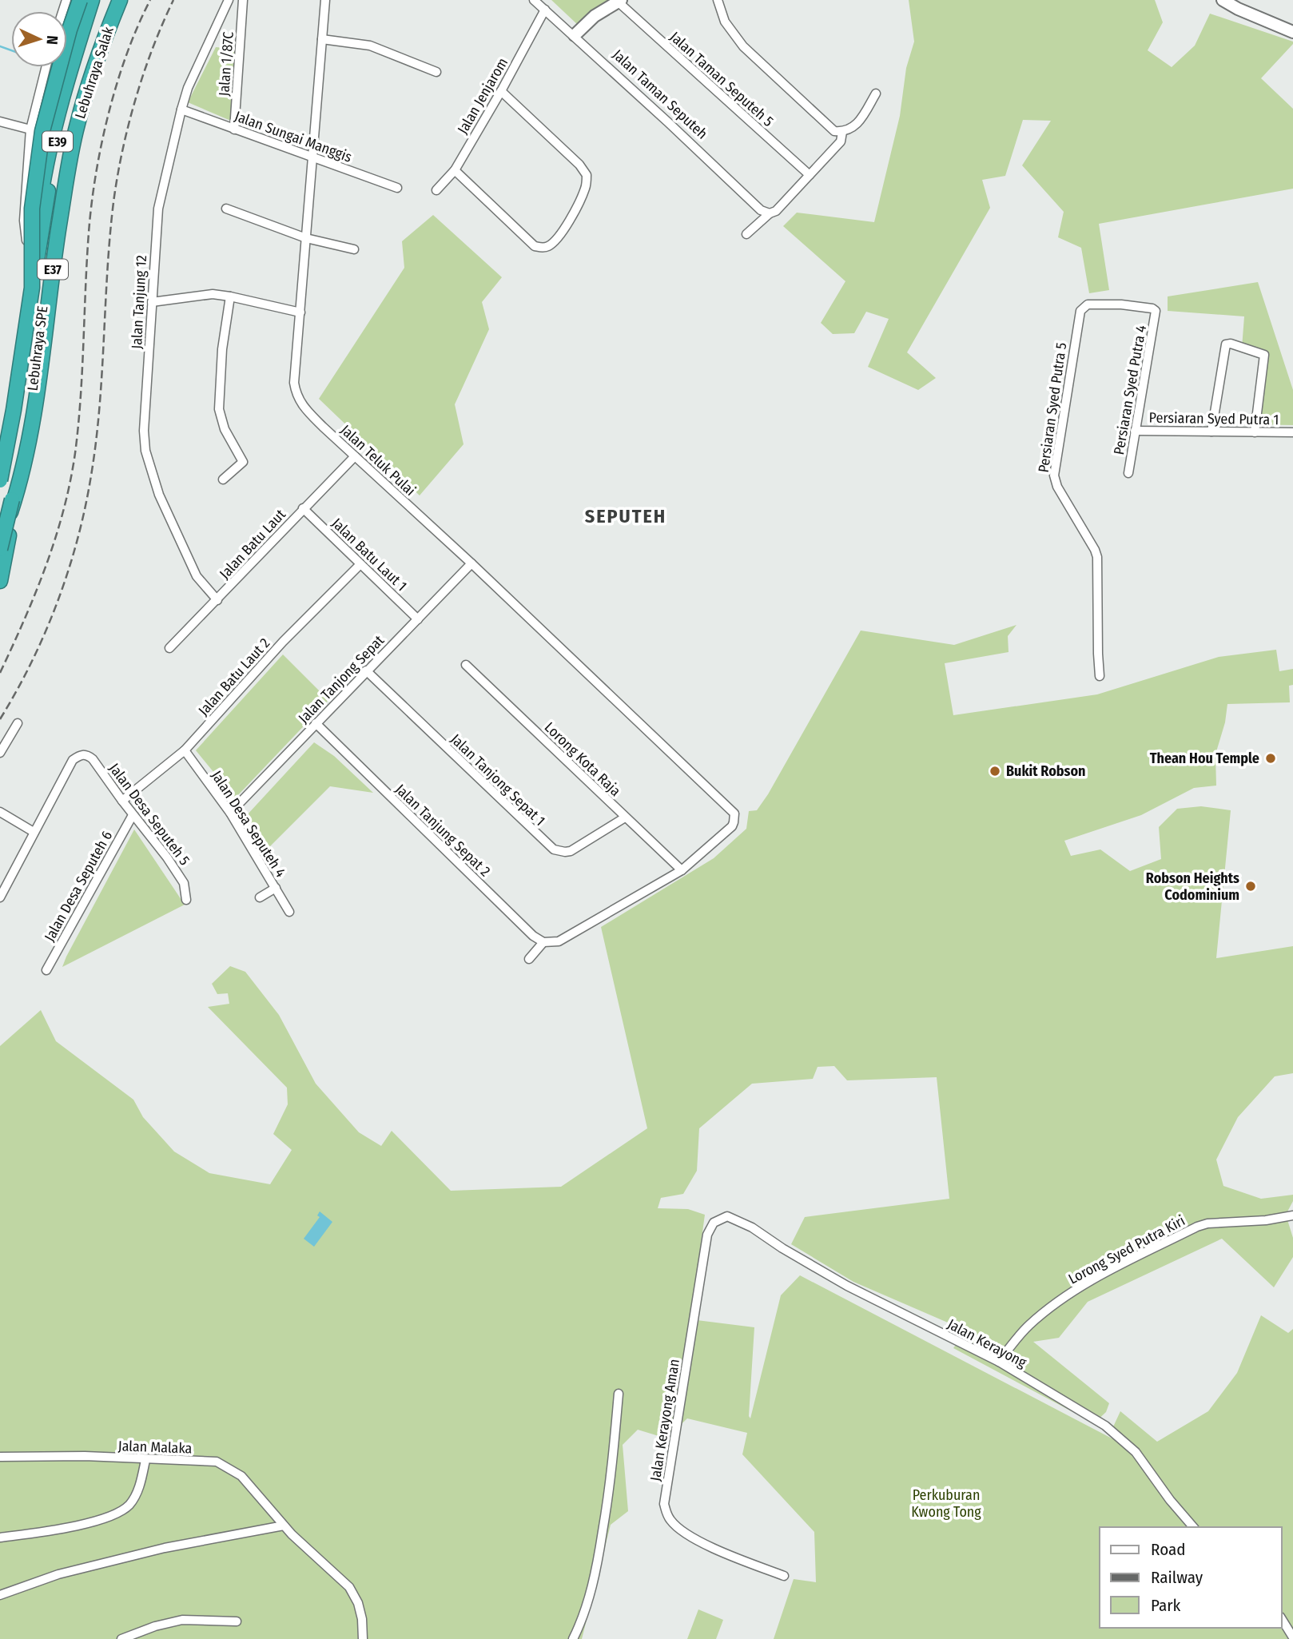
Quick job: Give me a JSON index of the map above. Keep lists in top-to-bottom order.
{
  "streets": {
    "highway": [
      "Lebuhraya Salak",
      "E39",
      "E37",
      "Lebuhraya SPE"
    ],
    "street": [
      "Jalan 1/87C",
      "Jalan Taman Seputeh 5",
      "Jalan Taman Seputeh",
      "Jalan Jenjarom",
      "Jalan Sungai Manggis",
      "Jalan Tanjung 12",
      "Persiaran Syed Putra 4",
      "Persiaran Syed Putra 5",
      "Persiaran Syed Putra 1",
      "Jalan Teluk Pulai",
      "Jalan Batu Laut",
      "Jalan Batu Laut 1",
      "Jalan Batu Laut 2",
      "Jalan Tanjong Sepat",
      "Lorong Kota Raja",
      "Jalan Tanjong Sepat 1",
      "Jalan Desa Seputeh 5",
      "Jalan Desa Seputeh 4",
      "Jalan Tanjung Sepat 2",
      "Jalan Desa Seputeh 6",
      "Lorong Syed Putra Kiri",
      "Jalan Kerayong",
      "Jalan Kerayong Aman",
      "Jalan Malaka"
    ]
  },
  "crossings": [
    ["Jalan 1/87C", "Jalan Sungai Manggis"],
    ["Lebuhraya Salak", "Lebuhraya SPE"],
    ["Jalan Taman Seputeh", "Jalan Jenjarom"],
    ["Jalan Sungai Manggis", "Jalan Tanjung 12"],
    ["Jalan Sungai Manggis", "Jalan Teluk Pulai"],
    ["Jalan Tanjung 12", "Jalan Batu Laut"],
    ["Persiaran Syed Putra 4", "Persiaran Syed Putra 5"],
    ["Persiaran Syed Putra 4", "Persiaran Syed Putra 1"],
    ["Jalan Teluk Pulai", "Jalan Batu Laut"],
    ["Jalan Teluk Pulai", "Jalan Tanjong Sepat"],
    ["Jalan Teluk Pulai", "Lorong Kota Raja"],
    ["Jalan Batu Laut", "Jalan Batu Laut 1"],
    ["Jalan Batu Laut 1", "Jalan Batu Laut 2"],
    ["Jalan Batu Laut 1", "Jalan Tanjong Sepat"],
    ["Jalan Batu Laut 2", "Jalan Desa Seputeh 5"],
    ["Jalan Batu Laut 2", "Jalan Desa Seputeh 4"],
    ["Jalan Tanjong Sepat", "Jalan Tanjong Sepat 1"],
    ["Jalan Tanjong Sepat", "Jalan Desa Seputeh 4"],
    ["Jalan Tanjong Sepat", "Jalan Tanjung Sepat 2"],
    ["Lorong Kota Raja", "Jalan Tanjong Sepat 1"],
    ["Jalan Desa Seputeh 5", "Jalan Desa Seputeh 6"],
    ["Lorong Syed Putra Kiri", "Jalan Kerayong"],
    ["Jalan Kerayong", "Jalan Kerayong Aman"]
  ],
  "districts": ["SEPUTEH"],
  "parks": ["Perkuburan Kwong Tong"],
  "places": ["Thean Hou Temple", "Bukit Robson", "Robson Heights Codominium"],
  "legend": ["Road", "Railway", "Park"],
  "north": "right"
}
